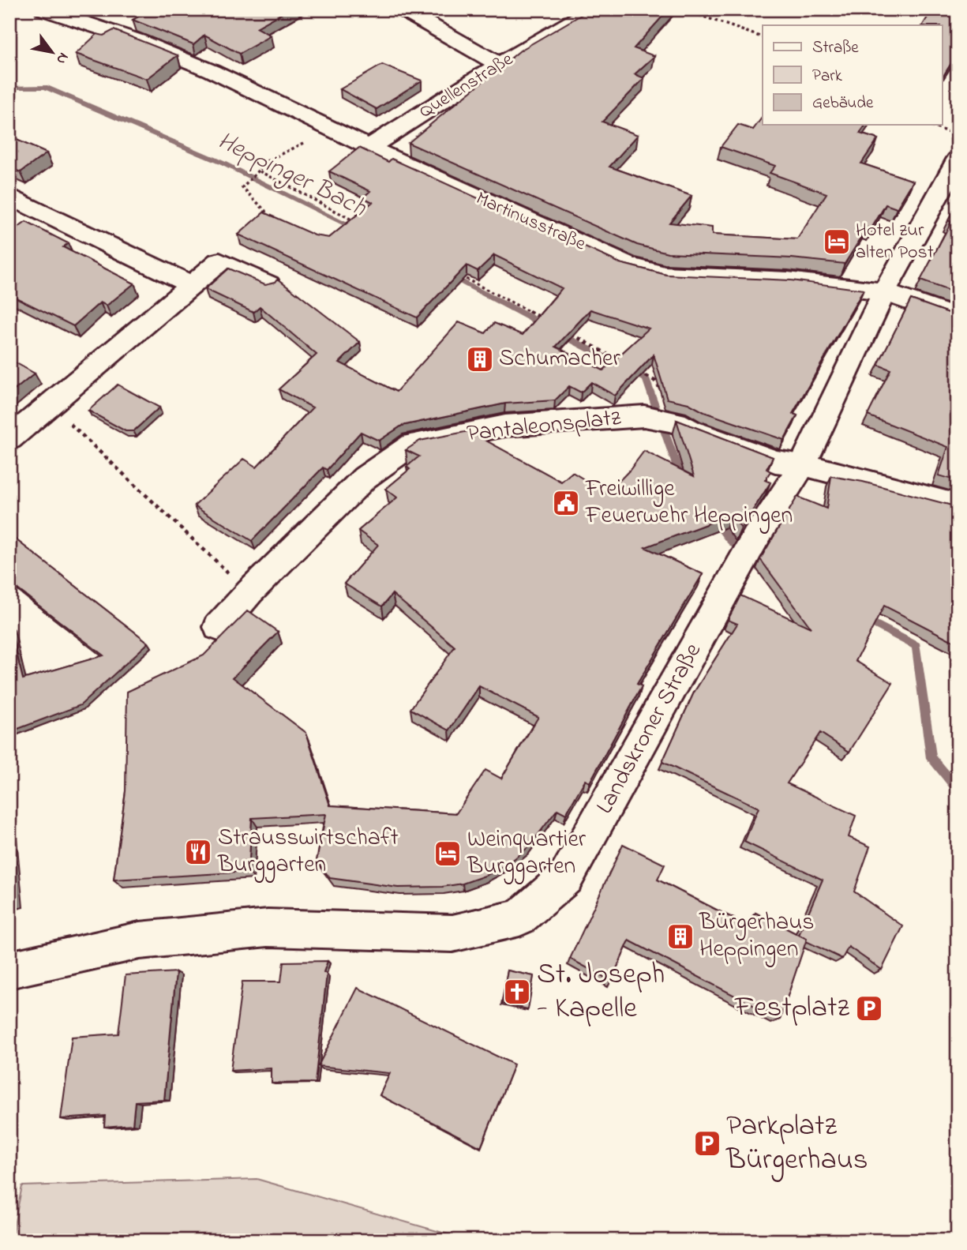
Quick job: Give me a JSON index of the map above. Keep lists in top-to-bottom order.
{
  "streets": {
    "street": [
      "Quellenstraße",
      "Martinusstraße",
      "Pantaleonsplatz",
      "Landskroner Straße"
    ]
  },
  "crossings": [
    ["Quellenstraße", "Martinusstraße"],
    ["Martinusstraße", "Landskroner Straße"],
    ["Pantaleonsplatz", "Landskroner Straße"]
  ],
  "water": ["Heppinger Bach"],
  "places": {
    "hotel": ["Hotel zur alten Post", "Weinquartier Burggarten"],
    "building": ["Schumacher", "Bürgerhaus Heppingen"],
    "public building": ["Freiwillige Feuerwehr Heppingen"],
    "restaurant": ["Strausswirtschaft Burggarten"],
    "church": ["St. Joseph - Kapelle"],
    "parking": ["Festplatz", "Parkplatz Bürgerhaus"]
  },
  "legend": ["Straße", "Park", "Gebäude"],
  "north": "bottom right"
}
